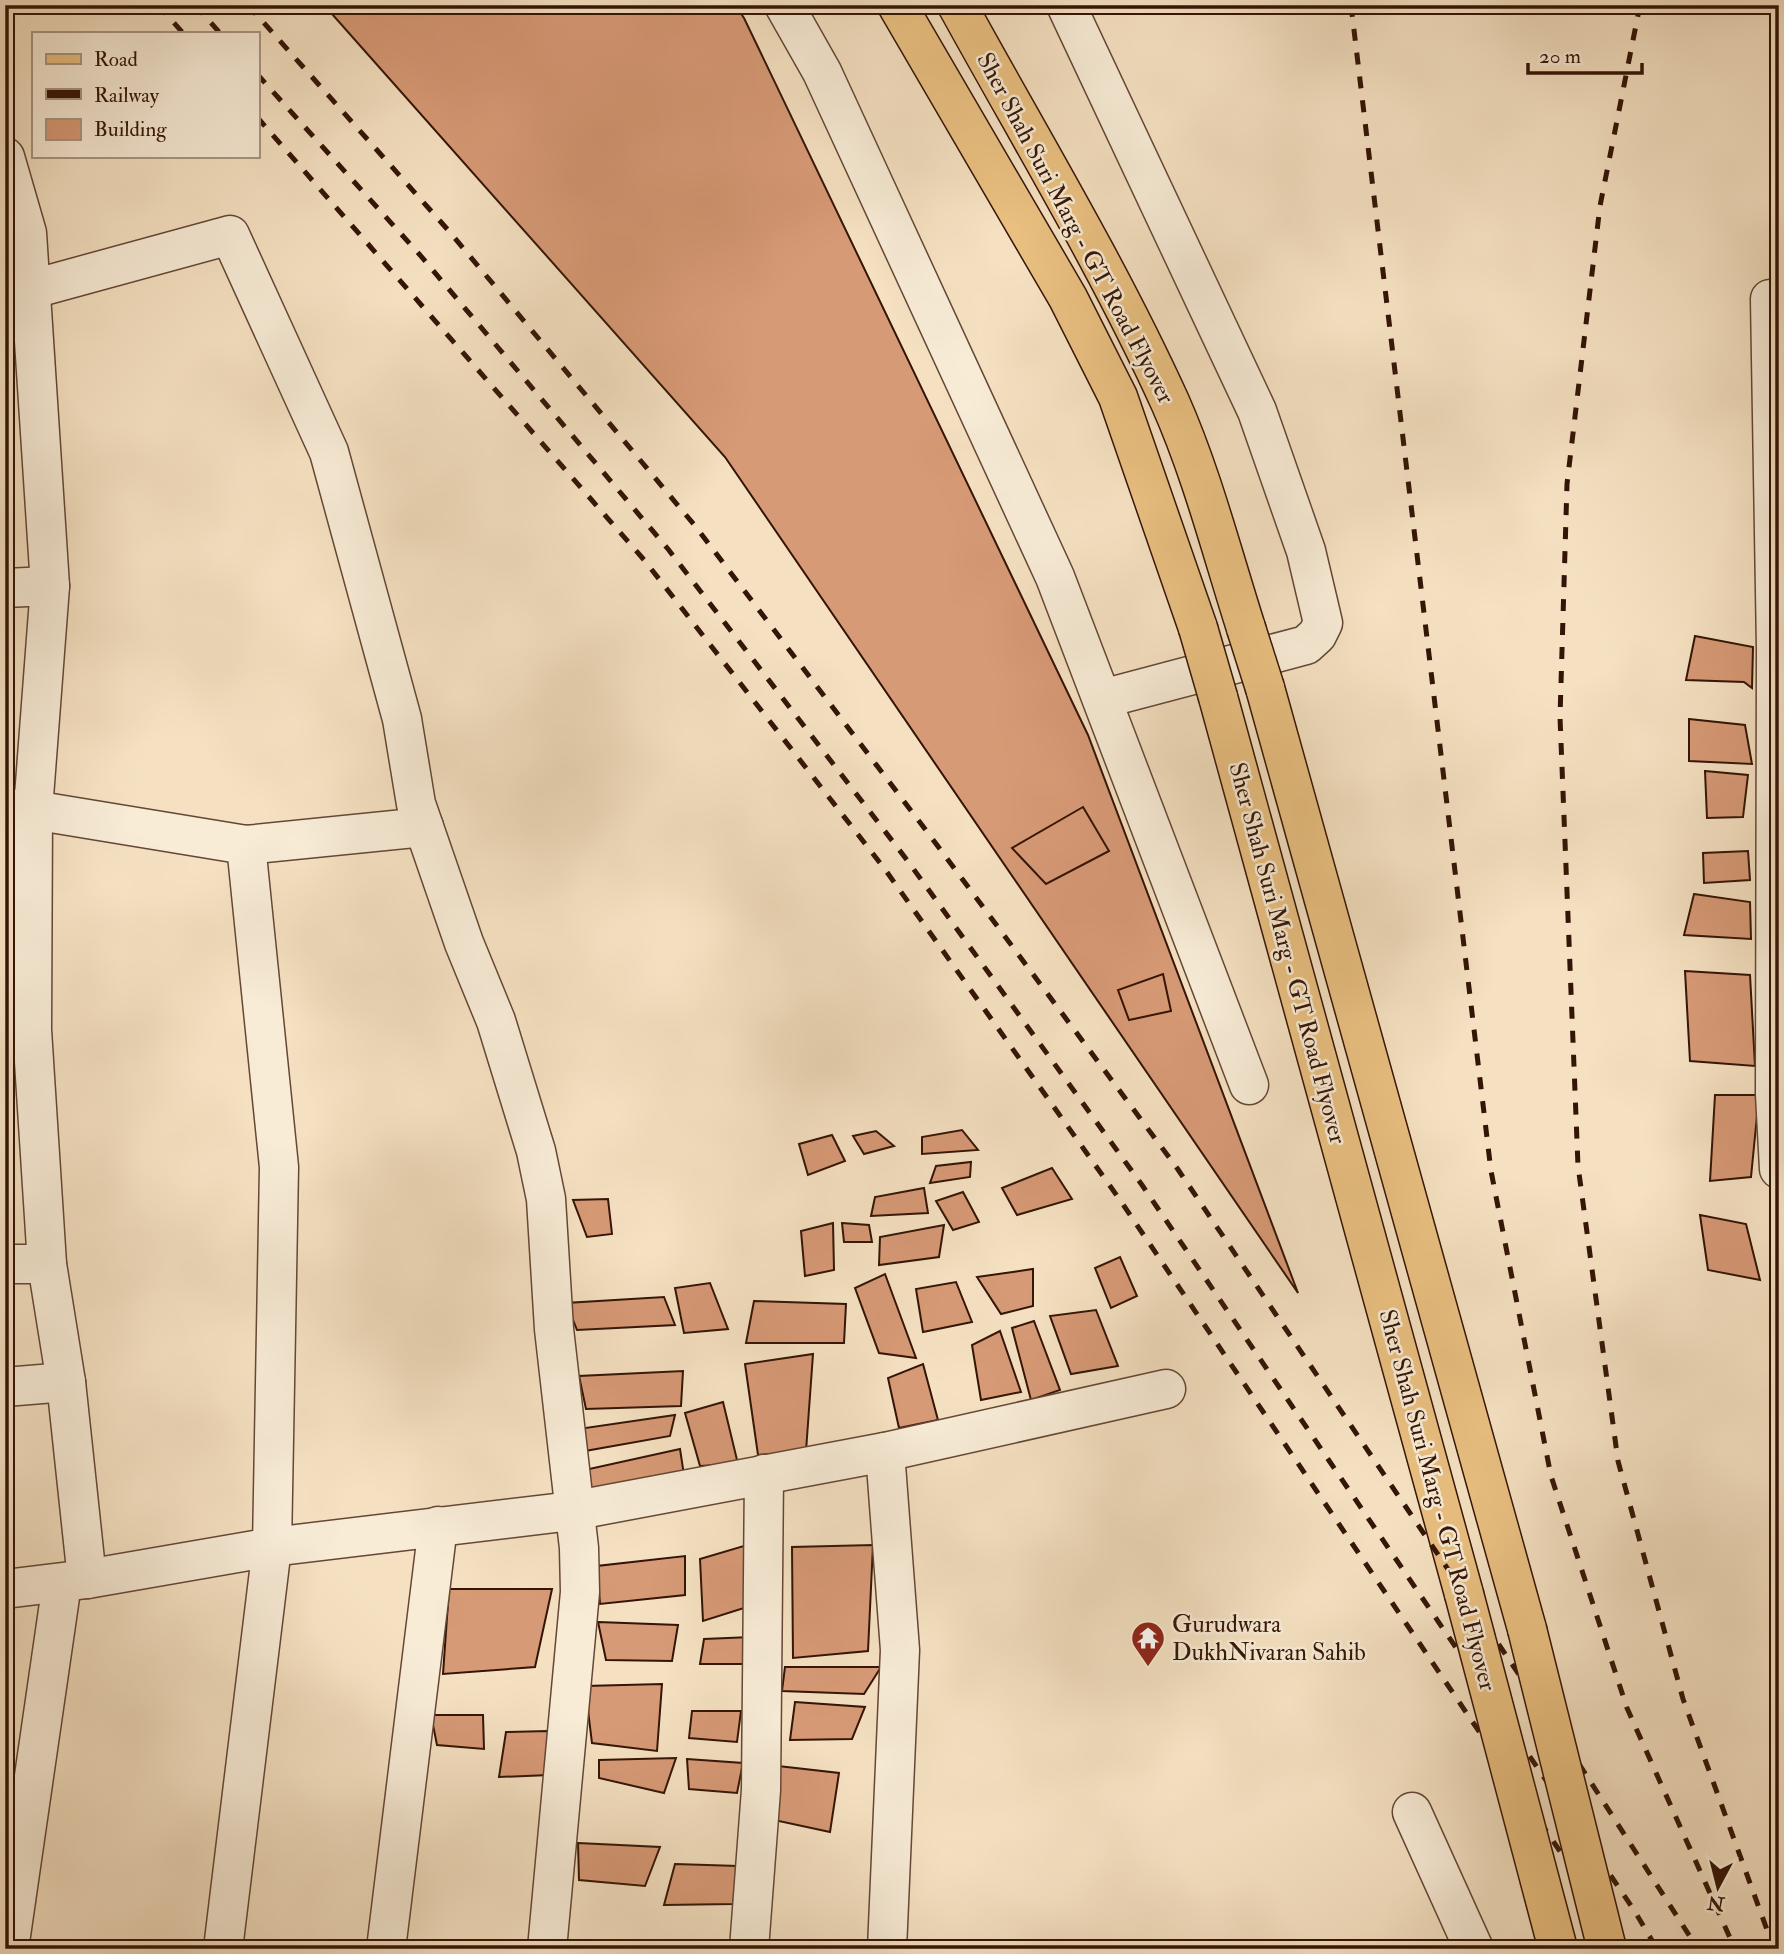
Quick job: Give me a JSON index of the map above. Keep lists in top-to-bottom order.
{
  "streets": {
    "main road": ["Sher Shah Suri Marg - GT Road Flyover"]
  },
  "places": {
    "temple": ["Gurudwara DukhNivaran Sahib"]
  },
  "legend": ["Road", "Railway", "Building"],
  "scale_bar": "20 m",
  "north": "bottom"
}
